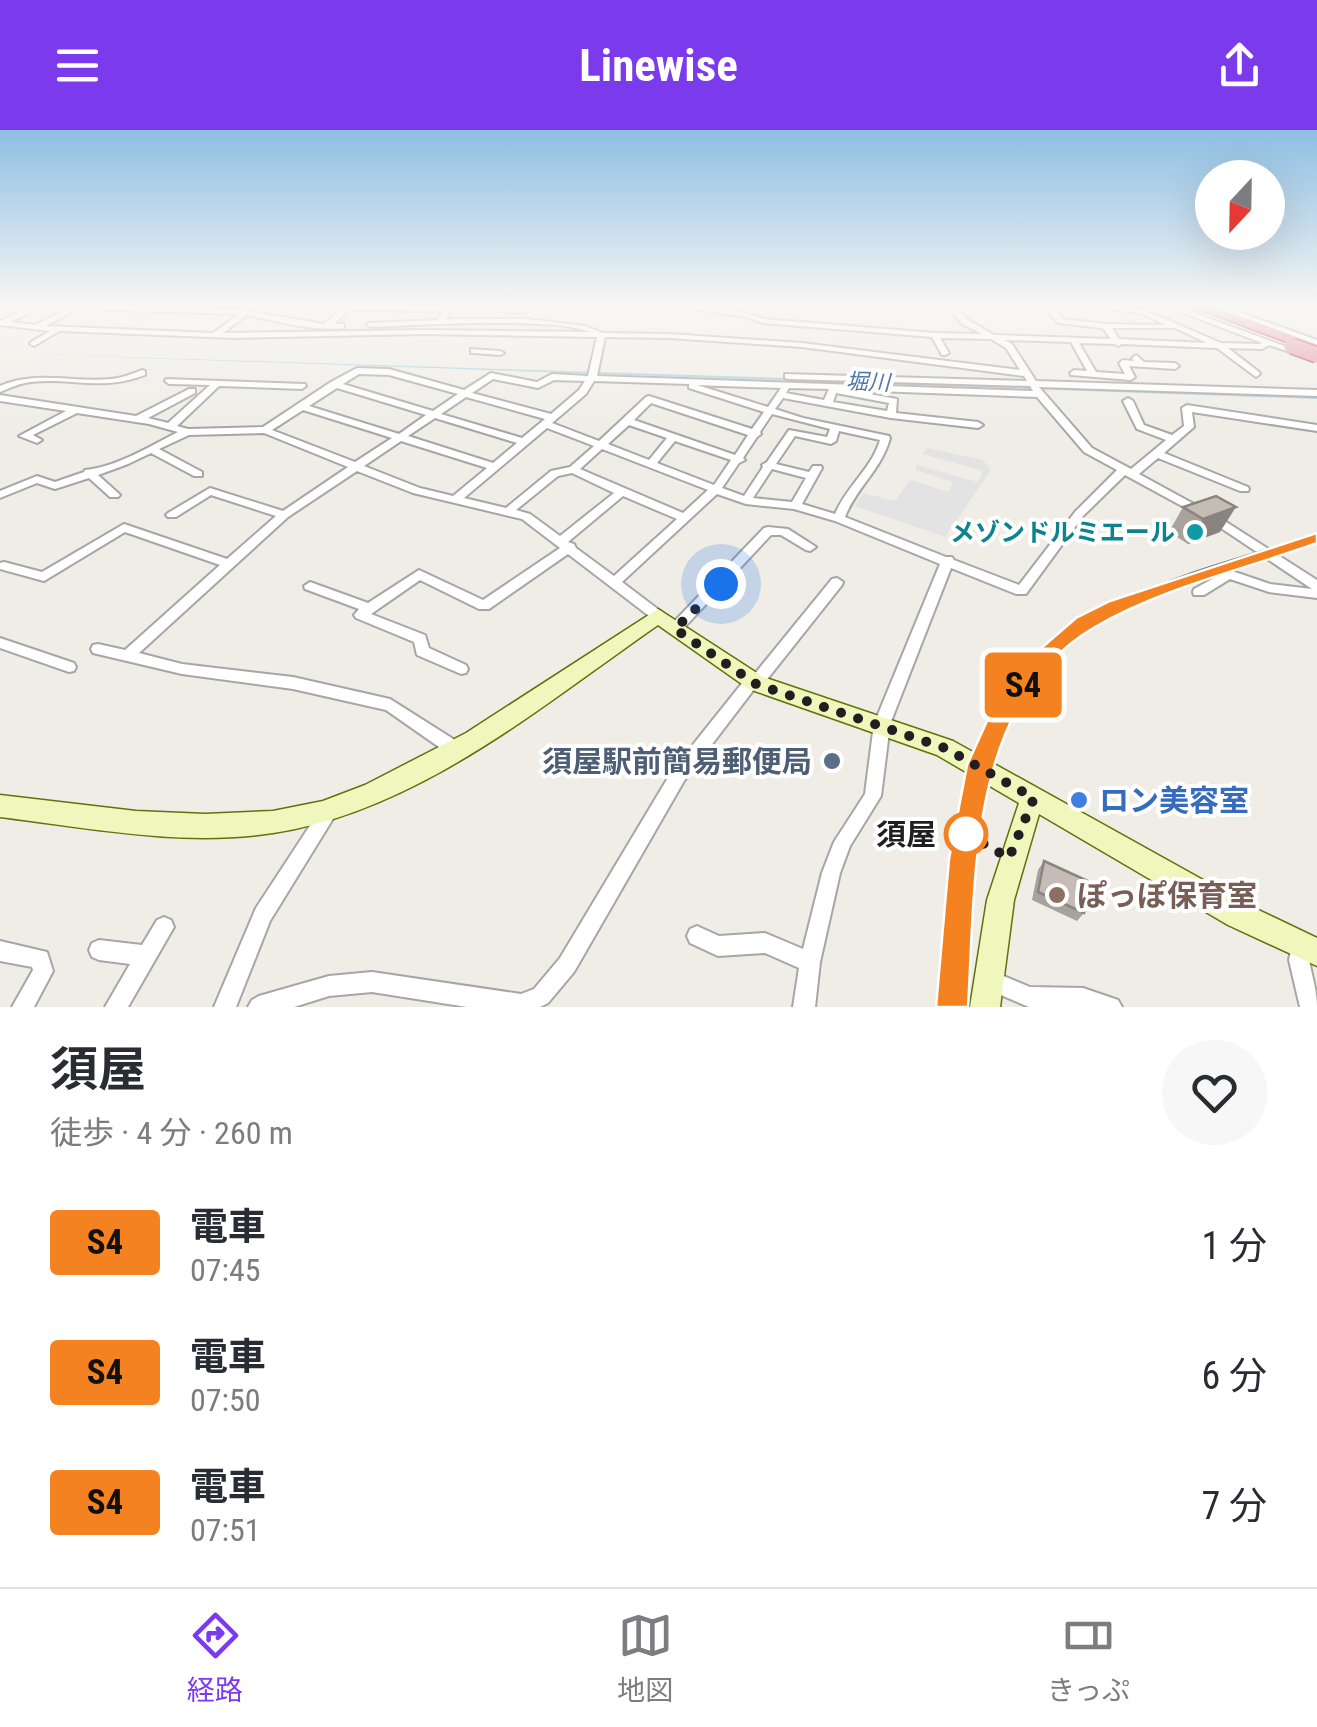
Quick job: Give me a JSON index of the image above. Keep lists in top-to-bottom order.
{
  "water": ["堀川"],
  "places": [
    "メゾンドルミエール",
    "須屋駅前簡易郵便局",
    "ロン美容室",
    "須屋",
    "ぽっぽ保育室"
  ],
  "north": "bottom",
  "page": {
    "header": "Linewise",
    "on_map": "S4",
    "heading": ["須屋", "徒歩 · 4 分 · 260 m"],
    "list": [
      {
        "mark": "S4",
        "name": "電車",
        "note": "07:45",
        "value": "1 分"
      },
      {
        "mark": "S4",
        "name": "電車",
        "note": "07:50",
        "value": "6 分"
      },
      {
        "mark": "S4",
        "name": "電車",
        "note": "07:51",
        "value": "7 分"
      }
    ],
    "tabs": ["経路", "地図", "きっぷ"]
  }
}
